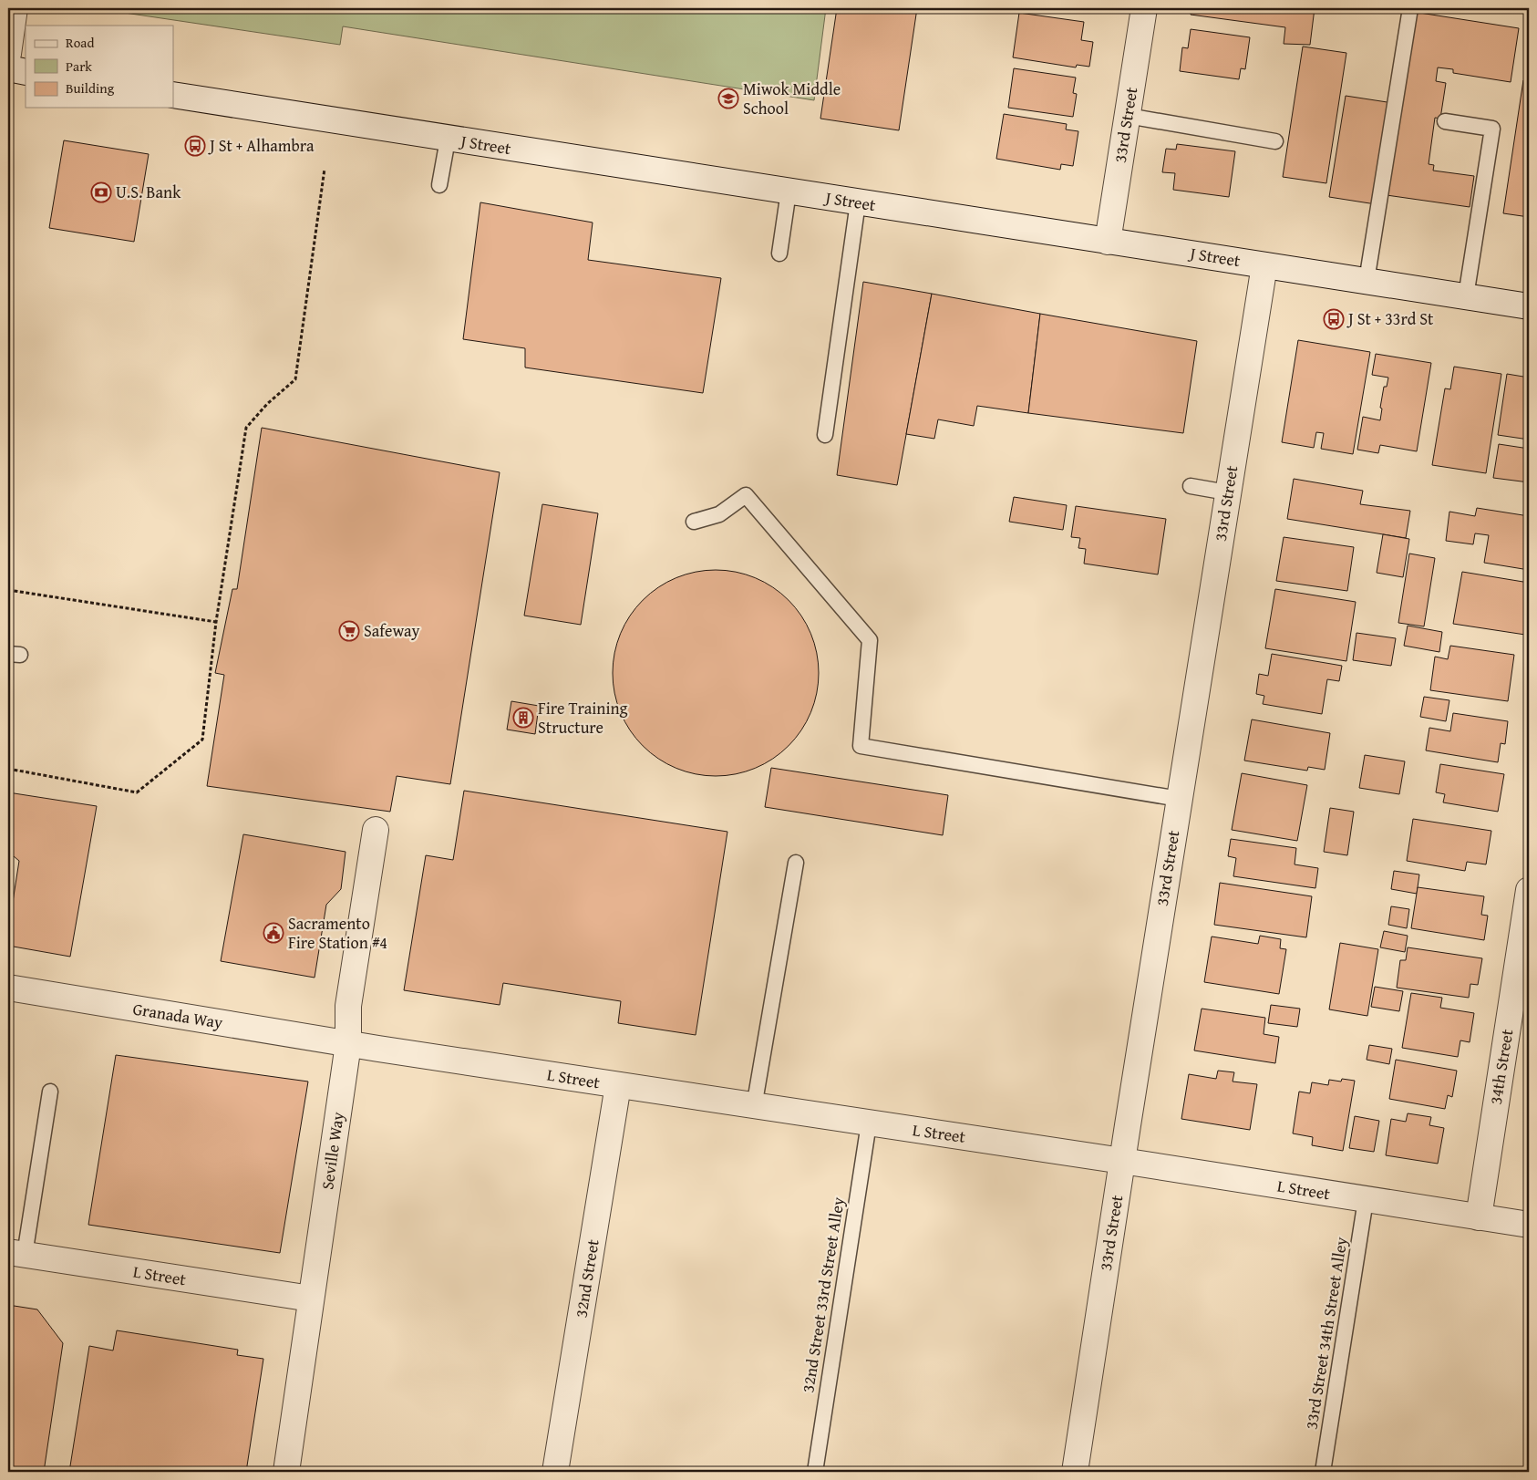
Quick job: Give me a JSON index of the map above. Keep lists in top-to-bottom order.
{
  "streets": {
    "street": [
      "33rd Street",
      "J Street",
      "Granada Way",
      "34th Street",
      "L Street",
      "Seville Way",
      "32nd Street"
    ],
    "lane": ["32nd Street 33rd Street Alley", "33rd Street 34th Street Alley"]
  },
  "crossings": [
    ["33rd Street", "J Street"],
    ["33rd Street", "L Street"],
    ["Granada Way", "L Street"],
    ["Granada Way", "Seville Way"],
    ["34th Street", "L Street"],
    ["L Street", "Seville Way"],
    ["L Street", "32nd Street"],
    ["L Street", "32nd Street 33rd Street Alley"],
    ["L Street", "33rd Street 34th Street Alley"]
  ],
  "places": {
    "school or university": ["Miwok Middle School"],
    "bus stop": ["J St + Alhambra", "J St + 33rd St"],
    "bank": ["U.S. Bank"],
    "supermarket": ["Safeway"],
    "building": ["Fire Training Structure"],
    "public building": ["Sacramento Fire Station #4"]
  },
  "legend": ["Road", "Park", "Building"]
}
